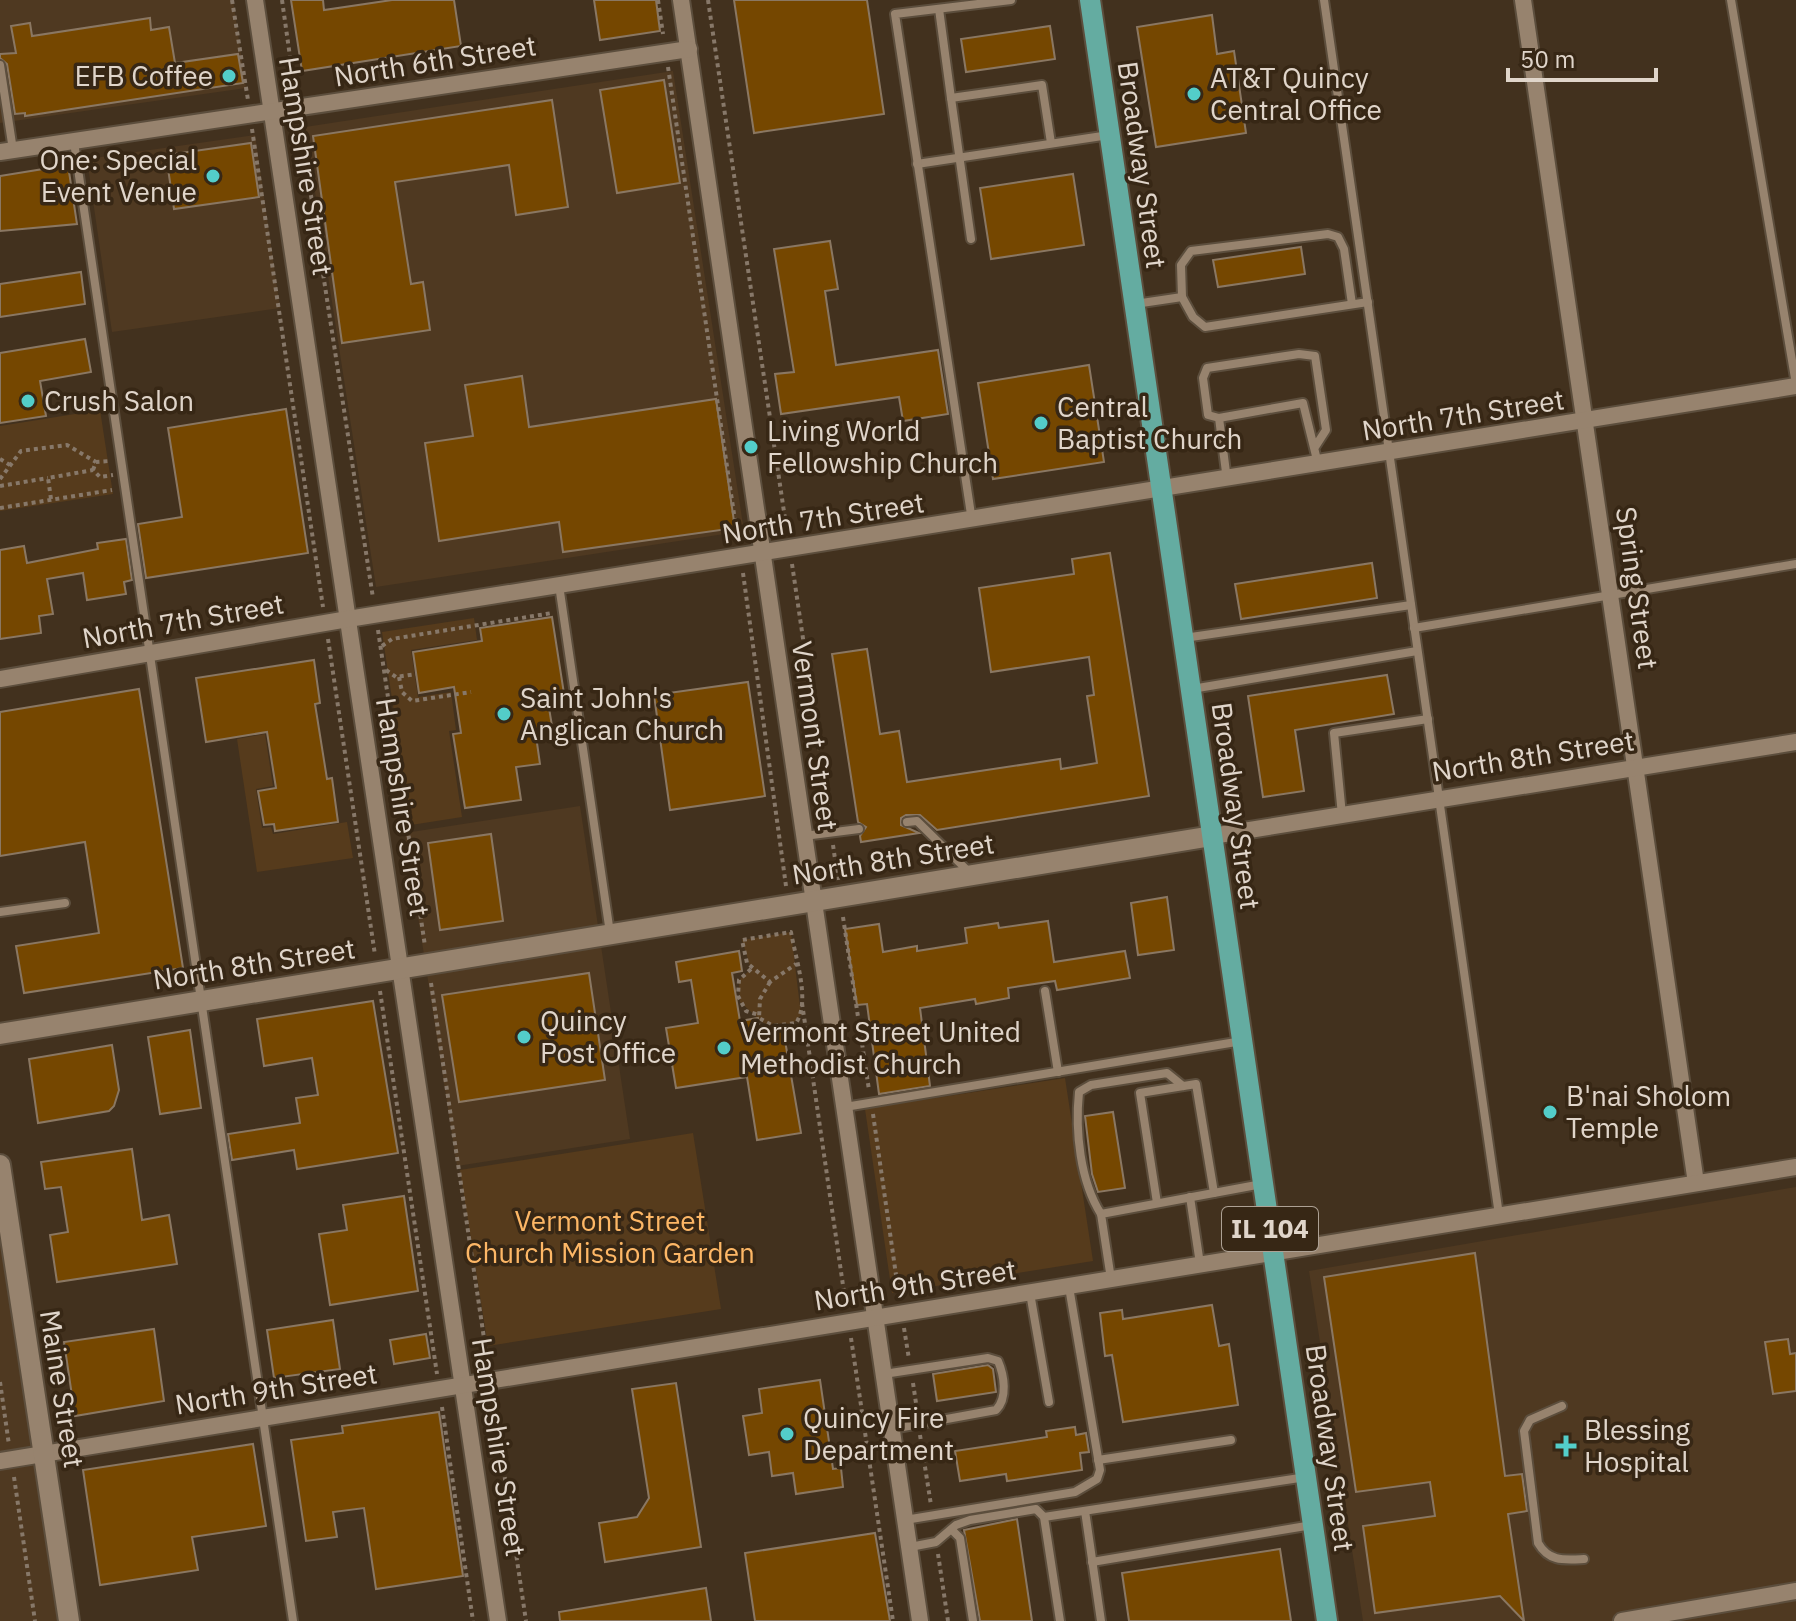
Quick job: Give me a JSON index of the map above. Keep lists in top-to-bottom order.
{
  "streets": {
    "main road": ["Broadway Street", "IL 104"],
    "street": [
      "North 6th Street",
      "Hampshire Street",
      "North 7th Street",
      "Spring Street",
      "Vermont Street",
      "North 8th Street",
      "North 9th Street",
      "Maine Street"
    ]
  },
  "crossings": [
    ["North 6th Street", "Hampshire Street"],
    ["North 6th Street", "Vermont Street"],
    ["Broadway Street", "North 7th Street"],
    ["Broadway Street", "North 8th Street"],
    ["Broadway Street", "North 9th Street"],
    ["Hampshire Street", "North 7th Street"],
    ["Hampshire Street", "North 8th Street"],
    ["Hampshire Street", "North 9th Street"],
    ["North 7th Street", "Spring Street"],
    ["North 7th Street", "Vermont Street"],
    ["Spring Street", "North 8th Street"],
    ["Spring Street", "North 9th Street"],
    ["Vermont Street", "North 8th Street"],
    ["Vermont Street", "North 9th Street"],
    ["North 9th Street", "Maine Street"]
  ],
  "parks": ["Vermont Street Church Mission Garden"],
  "places": {
    "other": [
      "EFB Coffee",
      "AT&T Quincy Central Office",
      "One: Special Event Venue",
      "Crush Salon",
      "Central Baptist Church",
      "Living World Fellowship Church",
      "Saint John's Anglican Church",
      "Quincy Post Office",
      "Vermont Street United Methodist Church",
      "B'nai Sholom Temple",
      "Quincy Fire Department"
    ],
    "health": ["Blessing Hospital"]
  },
  "scale_bar": "50 m"
}
